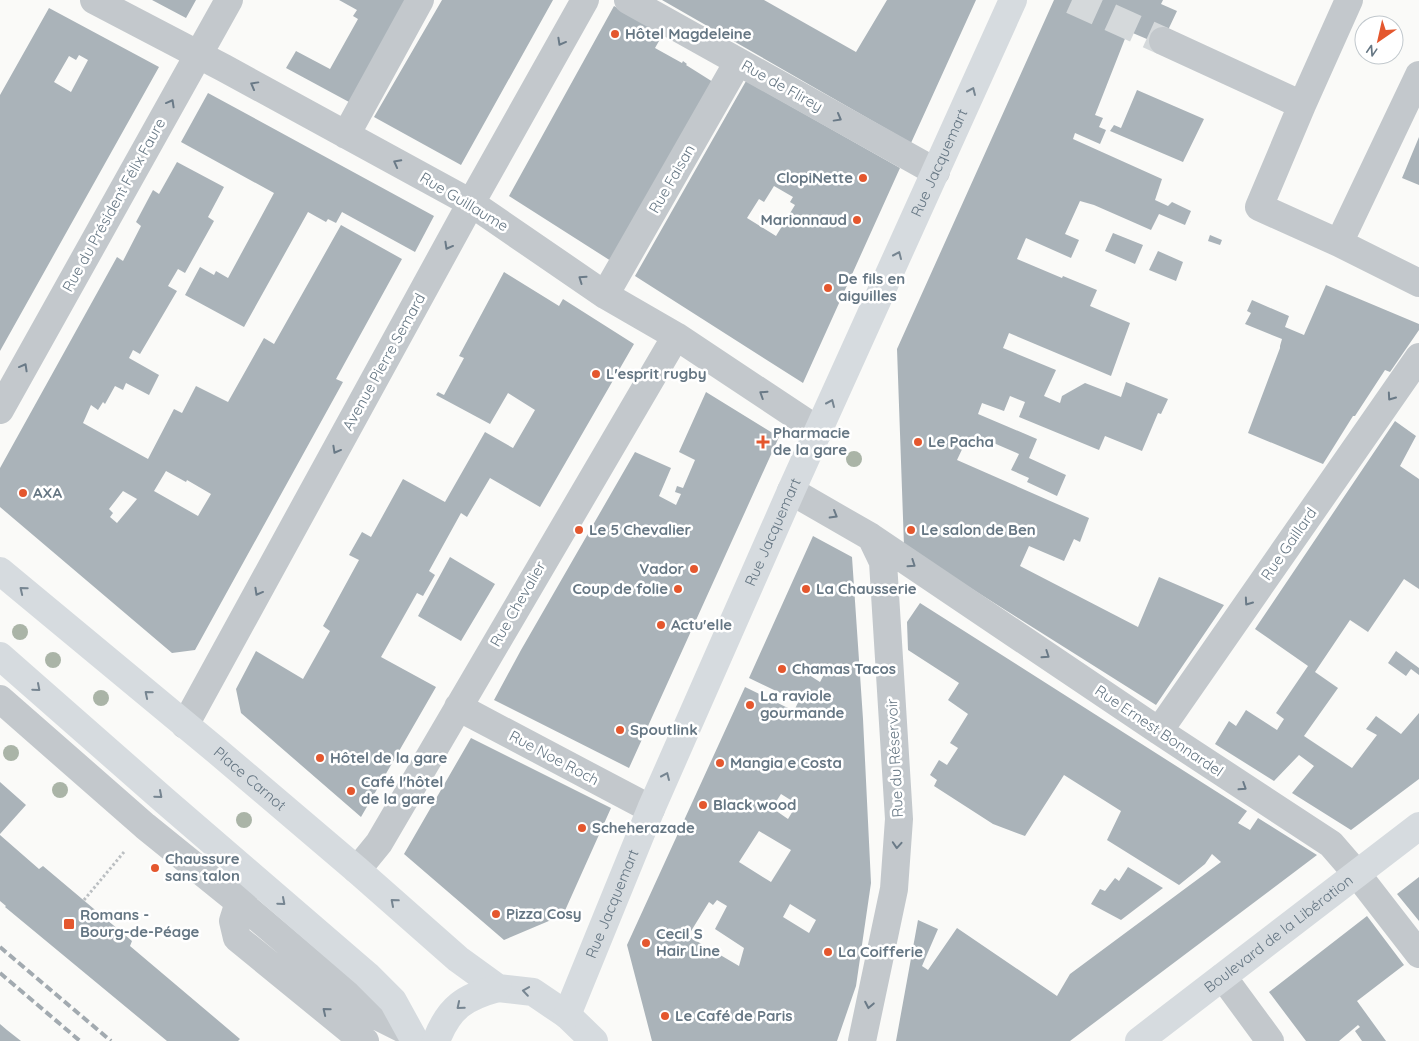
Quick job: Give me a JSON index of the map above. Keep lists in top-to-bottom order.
{
  "streets": {
    "main road": ["Rue Jacquemart", "Place Carnot", "Boulevard de la Libération"],
    "street": [
      "Rue de Flirey",
      "Rue Faisan",
      "Rue Guillaume",
      "Rue du Président Félix Faure",
      "Avenue Pierre Semard",
      "Rue Gaillard",
      "Rue Chevalier",
      "Rue Ernest Bonnardel",
      "Rue Noe Roch",
      "Rue du Réservoir"
    ]
  },
  "crossings": [
    ["Rue de Flirey", "Rue Jacquemart"],
    ["Rue de Flirey", "Rue Faisan"],
    ["Rue Jacquemart", "Rue Guillaume"],
    ["Rue Jacquemart", "Rue Noe Roch"],
    ["Rue Jacquemart", "Place Carnot"],
    ["Rue Faisan", "Rue Guillaume"],
    ["Rue Guillaume", "Rue du Président Félix Faure"],
    ["Rue Guillaume", "Avenue Pierre Semard"],
    ["Rue Guillaume", "Rue Chevalier"],
    ["Avenue Pierre Semard", "Place Carnot"],
    ["Rue Gaillard", "Rue Ernest Bonnardel"],
    ["Rue Chevalier", "Rue Noe Roch"],
    ["Rue Chevalier", "Place Carnot"],
    ["Rue Ernest Bonnardel", "Rue du Réservoir"],
    ["Rue Ernest Bonnardel", "Boulevard de la Libération"]
  ],
  "one_way": [
    "Rue de Flirey",
    "Rue Jacquemart",
    "Rue Guillaume",
    "Rue du Président Félix Faure",
    "Avenue Pierre Semard",
    "Rue Gaillard",
    "Rue Ernest Bonnardel",
    "Rue du Réservoir"
  ],
  "places": {
    "other": [
      "Hôtel Magdeleine",
      "ClopiNette",
      "Marionnaud",
      "De fils en aiguilles",
      "L'esprit rugby",
      "Le Pacha",
      "AXA",
      "Le 5 Chevalier",
      "Le salon de Ben",
      "Vador",
      "Coup de folie",
      "La Chausserie",
      "Actu'elle",
      "Chamas Tacos",
      "La raviole gourmande",
      "Spoutlink",
      "Hôtel de la gare",
      "Mangia e Costa",
      "Café l'hôtel de la gare",
      "Black wood",
      "Scheherazade",
      "Chaussure sans talon",
      "Pizza Cosy",
      "Cecil S Hair Line",
      "La Coifferie",
      "Le Café de Paris"
    ],
    "health": ["Pharmacie de la gare"],
    "transit": ["Romans - Bourg-de-Péage"]
  },
  "north": "bottom left"
}
